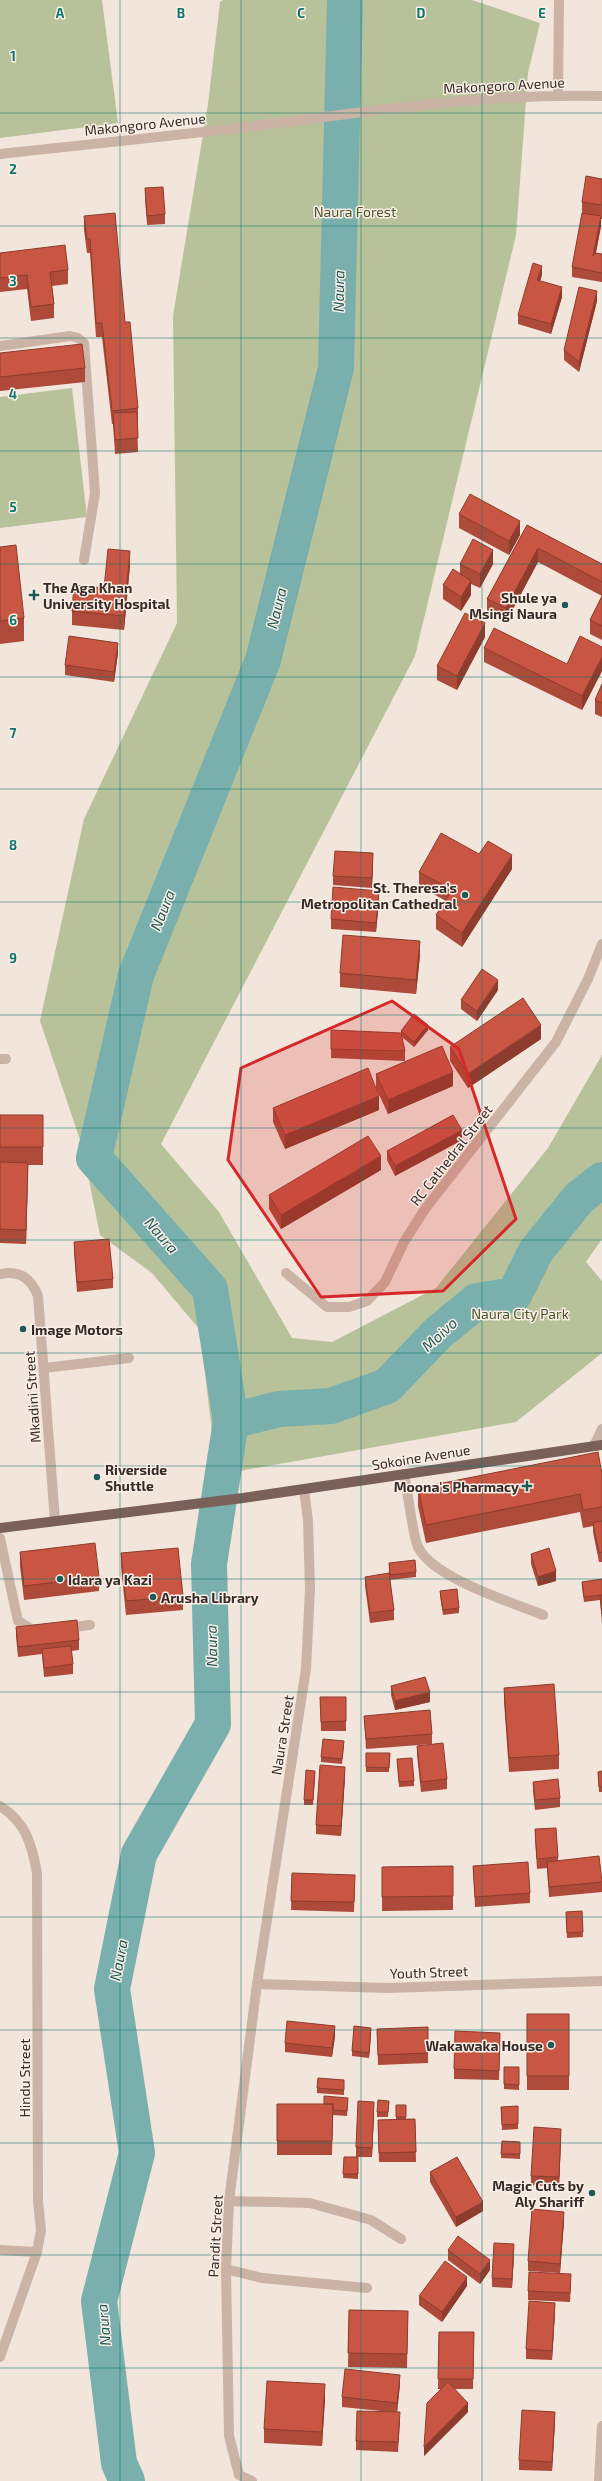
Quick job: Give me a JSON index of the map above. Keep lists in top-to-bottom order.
{
  "streets": {
    "main road": ["Sokoine Avenue"],
    "street": [
      "Makongoro Avenue",
      "RC Cathedral Street",
      "Mkadini Street",
      "Naura Street",
      "Youth Street",
      "Hindu Street",
      "Pandit Street"
    ]
  },
  "crossings": [
    ["Mkadini Street", "Sokoine Avenue"],
    ["Sokoine Avenue", "Naura Street"],
    ["Naura Street", "Youth Street"],
    ["Naura Street", "Pandit Street"],
    ["Youth Street", "Pandit Street"]
  ],
  "water": ["Naura", "Moivo"],
  "parks": ["Naura Forest", "Naura City Park"],
  "places": {
    "health": ["The Aga Khan University Hospital", "Moona's Pharmacy"],
    "other": [
      "Shule ya Msingi Naura",
      "St. Theresa’s Metropolitan Cathedral",
      "Image Motors",
      "Riverside Shuttle",
      "Idara ya Kazi",
      "Arusha Library",
      "Wakawaka House",
      "Magic Cuts by Aly Shariff"
    ]
  },
  "grid": {
    "columns": [
      "A",
      "B",
      "C",
      "D",
      "E"
    ],
    "rows": [
      "1",
      "2",
      "3",
      "4",
      "5",
      "6",
      "7",
      "8",
      "9"
    ]
  }
}
